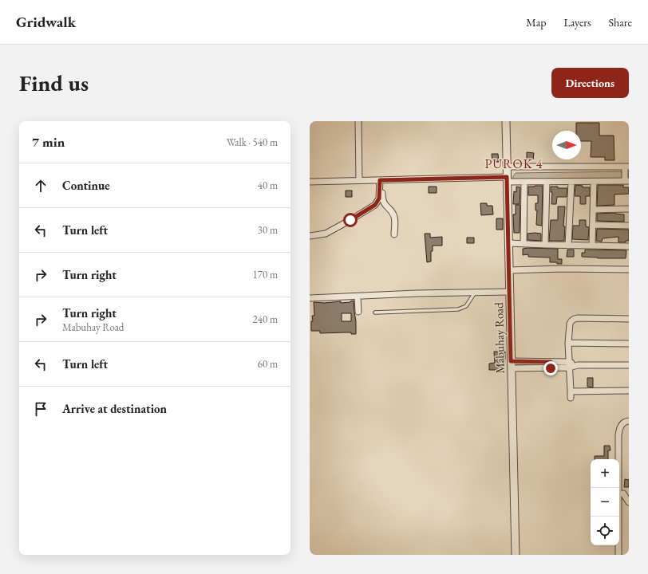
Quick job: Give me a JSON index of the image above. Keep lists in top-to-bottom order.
{
  "streets": {
    "street": ["Mabuhay Road"]
  },
  "districts": ["PUROK 4"],
  "north": "right",
  "page": {
    "header": "Gridwalk",
    "nav": ["Map", "Layers", "Share"],
    "buttons": "Directions",
    "title": "Find us",
    "heading": ["7 min", "Walk · 540 m"],
    "list": [
      ["Continue", "40 m"],
      ["Turn left", "30 m"],
      ["Turn right", "170 m"],
      ["Turn right", "Mabuhay Road", "240 m"],
      ["Turn left", "60 m"],
      "Arrive at destination"
    ],
    "map_buttons": ["+", "−"]
  }
}
